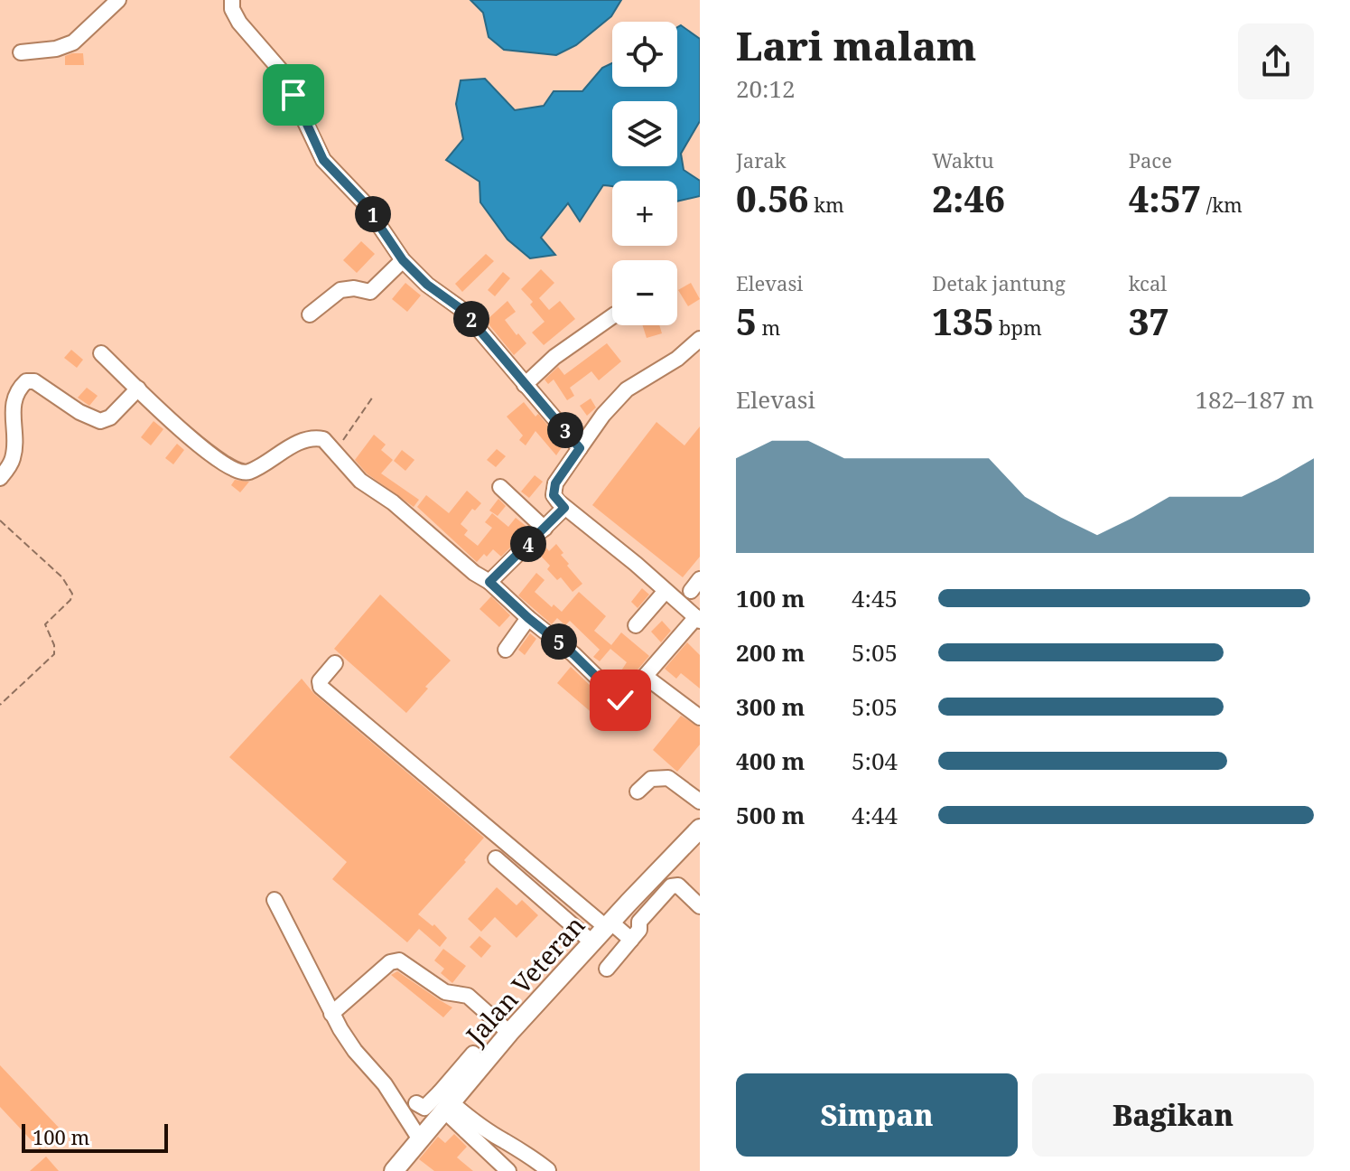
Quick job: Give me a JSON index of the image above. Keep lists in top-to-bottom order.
{
  "streets": {
    "main road": ["Jalan Veteran"]
  },
  "scale_bar": "100 m",
  "page": {
    "heading": ["Lari malam", "20:12"],
    "map_buttons": ["+", "−"],
    "stats": [
      ["Jarak", "0.56 km"],
      ["Waktu", "2:46"],
      ["Pace", "4:57 /km"],
      ["Elevasi", "5 m"],
      ["Detak jantung", "135 bpm"],
      ["kcal", "37"]
    ],
    "pins": [
      "1",
      "2",
      "3",
      "4",
      "5"
    ],
    "chart": ["Elevasi", "182–187 m"],
    "list": [
      {
        "name": "100 m",
        "note": "4:45"
      },
      {
        "name": "200 m",
        "note": "5:05"
      },
      {
        "name": "300 m",
        "note": "5:05"
      },
      {
        "name": "400 m",
        "note": "5:04"
      },
      {
        "name": "500 m",
        "note": "4:44"
      }
    ],
    "buttons": ["Simpan", "Bagikan"],
    "scale": "100 m"
  }
}
